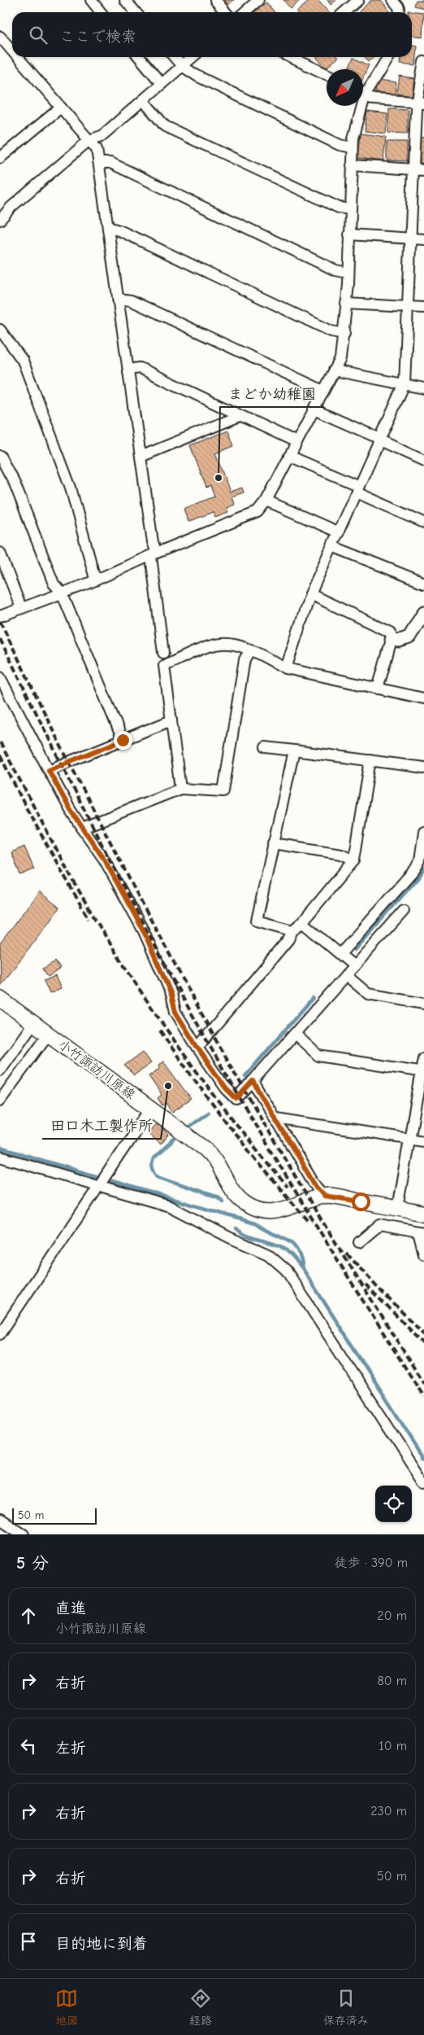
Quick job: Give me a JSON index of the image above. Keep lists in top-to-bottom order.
{
  "streets": {
    "main road": ["小竹諏訪川原線"]
  },
  "places": ["まどか幼稚園", "田口木工製作所"],
  "scale_bar": "50 m",
  "north": "bottom left",
  "page": {
    "search": "ここで検索",
    "scale": "50 m",
    "heading": ["5 分", "徒歩 · 390 m"],
    "list": [
      ["直進", "小竹諏訪川原線", "20 m"],
      ["右折", "80 m"],
      ["左折", "10 m"],
      ["右折", "230 m"],
      ["右折", "50 m"],
      "目的地に到着"
    ],
    "nav": ["地図", "経路", "保存済み"]
  }
}
